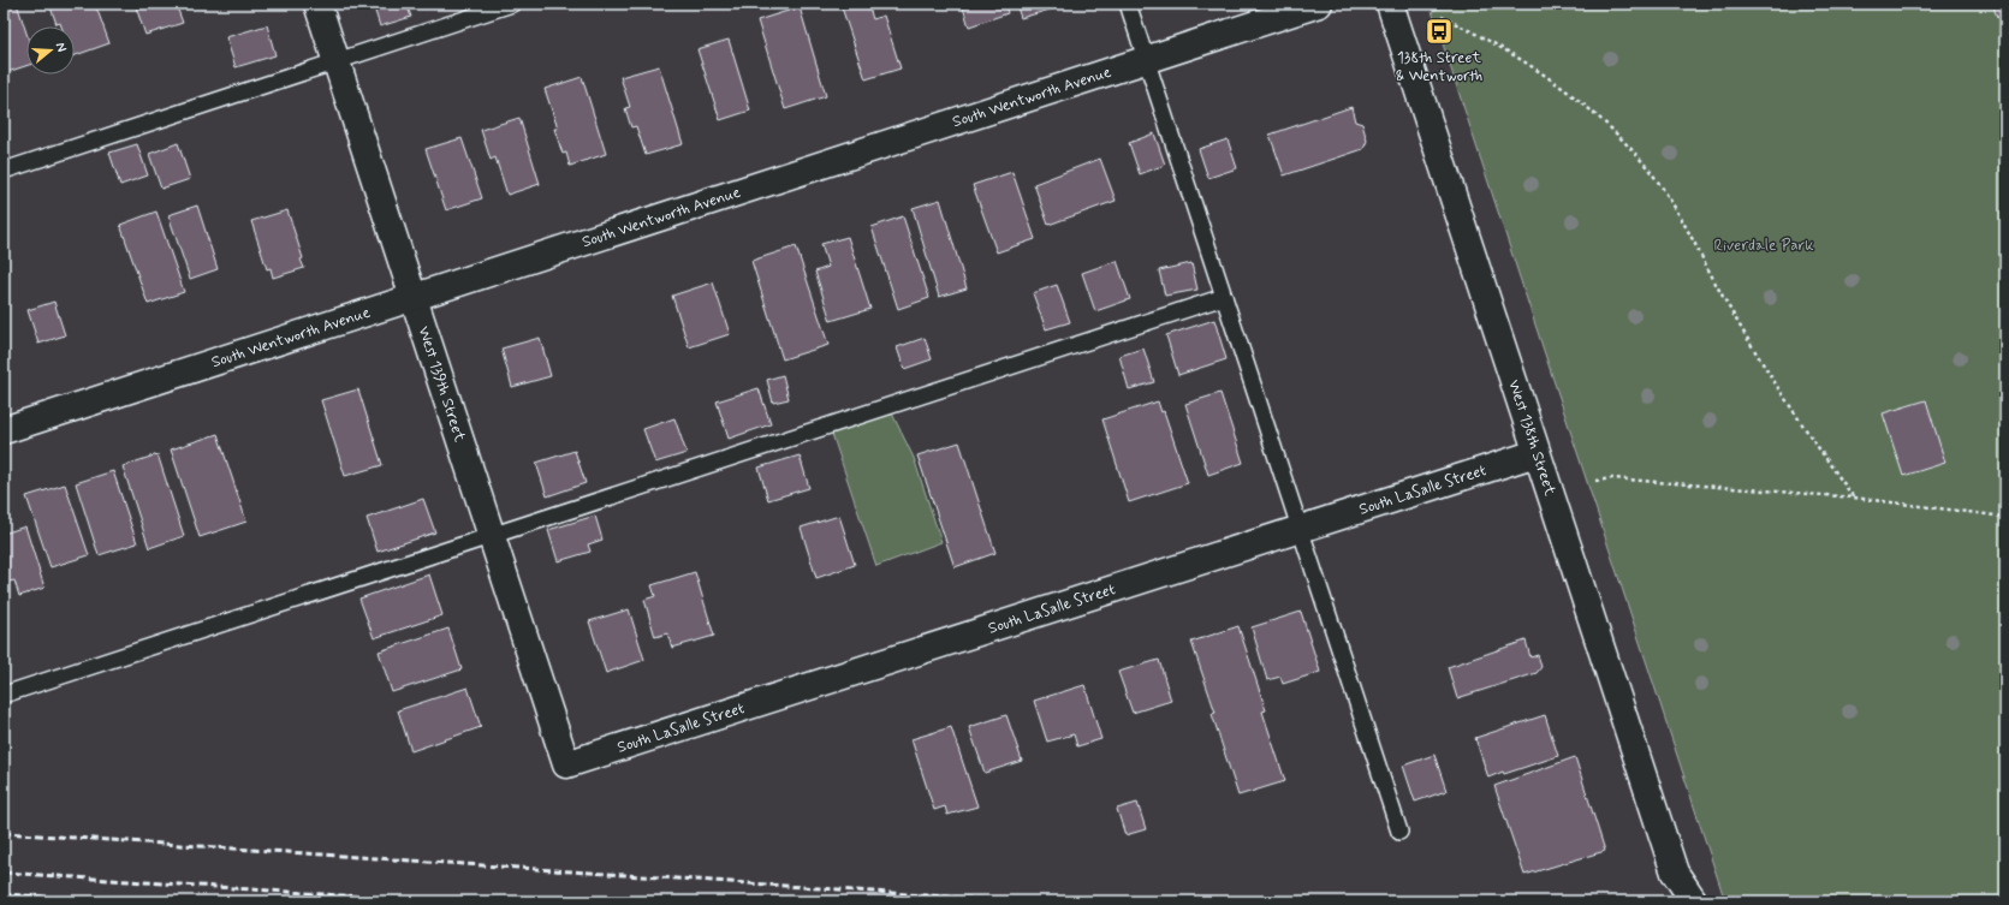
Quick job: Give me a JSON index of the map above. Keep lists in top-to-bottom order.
{
  "streets": {
    "street": [
      "South Wentworth Avenue",
      "West 139th Street",
      "West 138th Street",
      "South LaSalle Street"
    ]
  },
  "crossings": [
    ["South Wentworth Avenue", "West 139th Street"],
    ["West 139th Street", "South LaSalle Street"],
    ["West 138th Street", "South LaSalle Street"]
  ],
  "parks": ["Riverdale Park"],
  "places": {
    "bus stop": ["138th Street & Wentworth"]
  },
  "north": "right"
}
